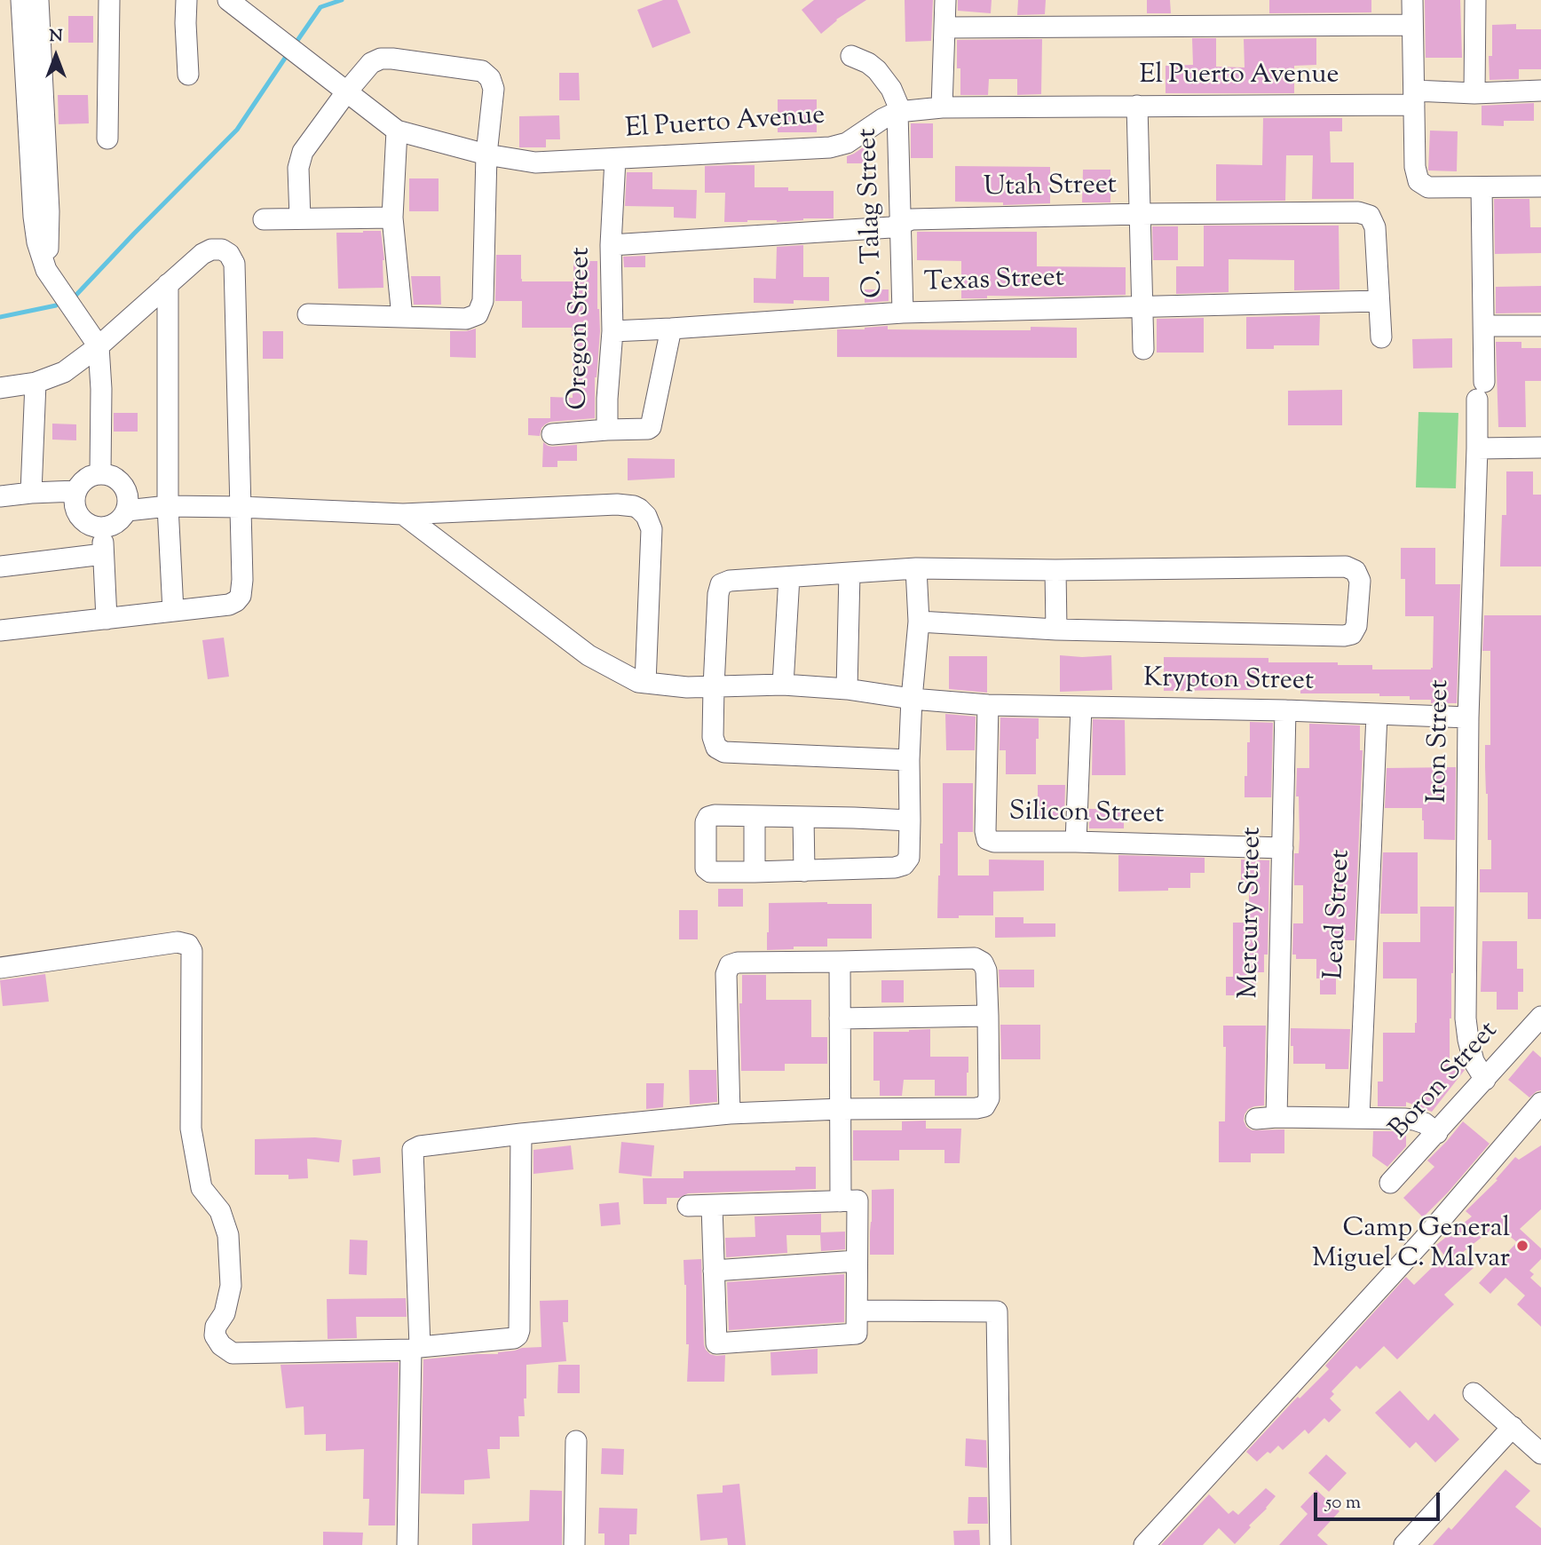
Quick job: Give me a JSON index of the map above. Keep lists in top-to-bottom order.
{
  "streets": {
    "street": [
      "El Puerto Avenue",
      "Utah Street",
      "O. Talag Street",
      "Texas Street",
      "Oregon Street",
      "Krypton Street",
      "Iron Street",
      "Silicon Street",
      "Mercury Street",
      "Lead Street",
      "Boron Street"
    ]
  },
  "crossings": [
    ["El Puerto Avenue", "O. Talag Street"],
    ["El Puerto Avenue", "Oregon Street"],
    ["Utah Street", "O. Talag Street"],
    ["Utah Street", "Texas Street"],
    ["Utah Street", "Oregon Street"],
    ["O. Talag Street", "Texas Street"],
    ["Texas Street", "Oregon Street"],
    ["Krypton Street", "Iron Street"],
    ["Krypton Street", "Silicon Street"],
    ["Krypton Street", "Mercury Street"],
    ["Krypton Street", "Lead Street"],
    ["Iron Street", "Boron Street"],
    ["Silicon Street", "Mercury Street"],
    ["Mercury Street", "Lead Street"]
  ],
  "places": ["Camp General Miguel C. Malvar"],
  "scale_bar": "50 m",
  "north": "top"
}
